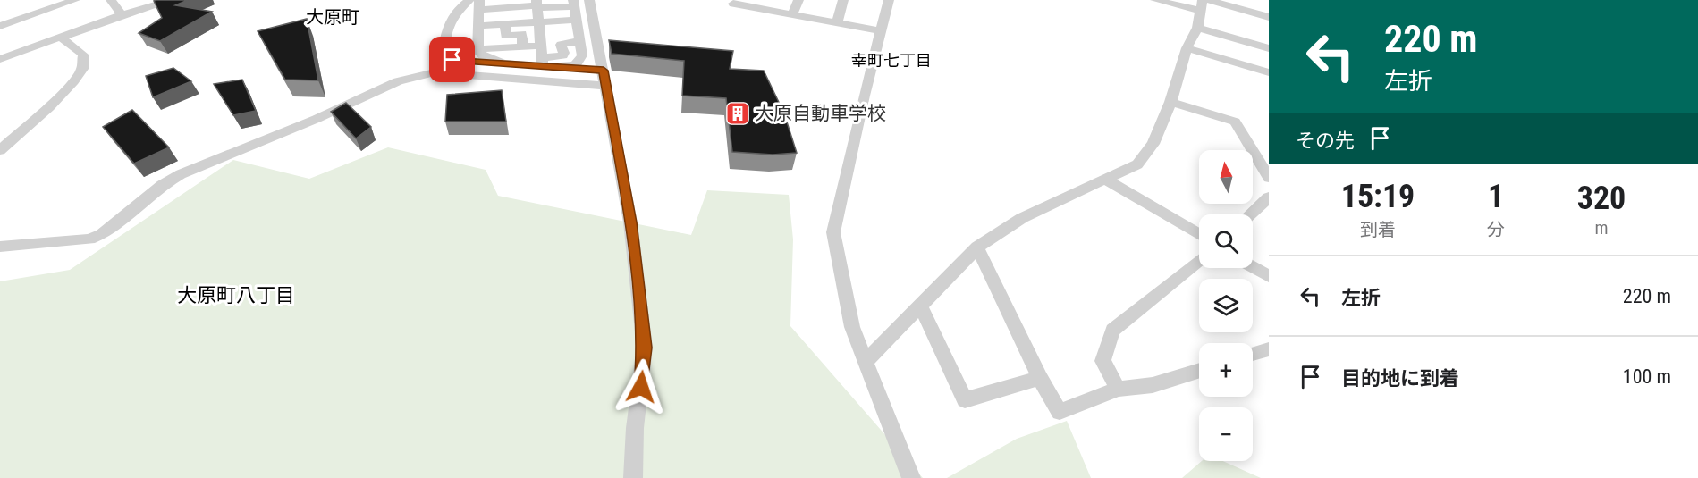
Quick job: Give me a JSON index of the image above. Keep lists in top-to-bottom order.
{
  "districts": ["大原町", "幸町七丁目", "大原町八丁目"],
  "places": {
    "building": ["大原自動車学校"]
  },
  "north": "top",
  "page": {
    "turn": ["220 m", "左折"],
    "then": "その先",
    "map_buttons": ["+", "−"],
    "eta": [
      "15:19",
      "到着",
      "1",
      "分",
      "320",
      "m"
    ],
    "list": [
      {
        "name": "左折",
        "value": "220 m"
      },
      {
        "name": "目的地に到着",
        "value": "100 m"
      }
    ]
  }
}
